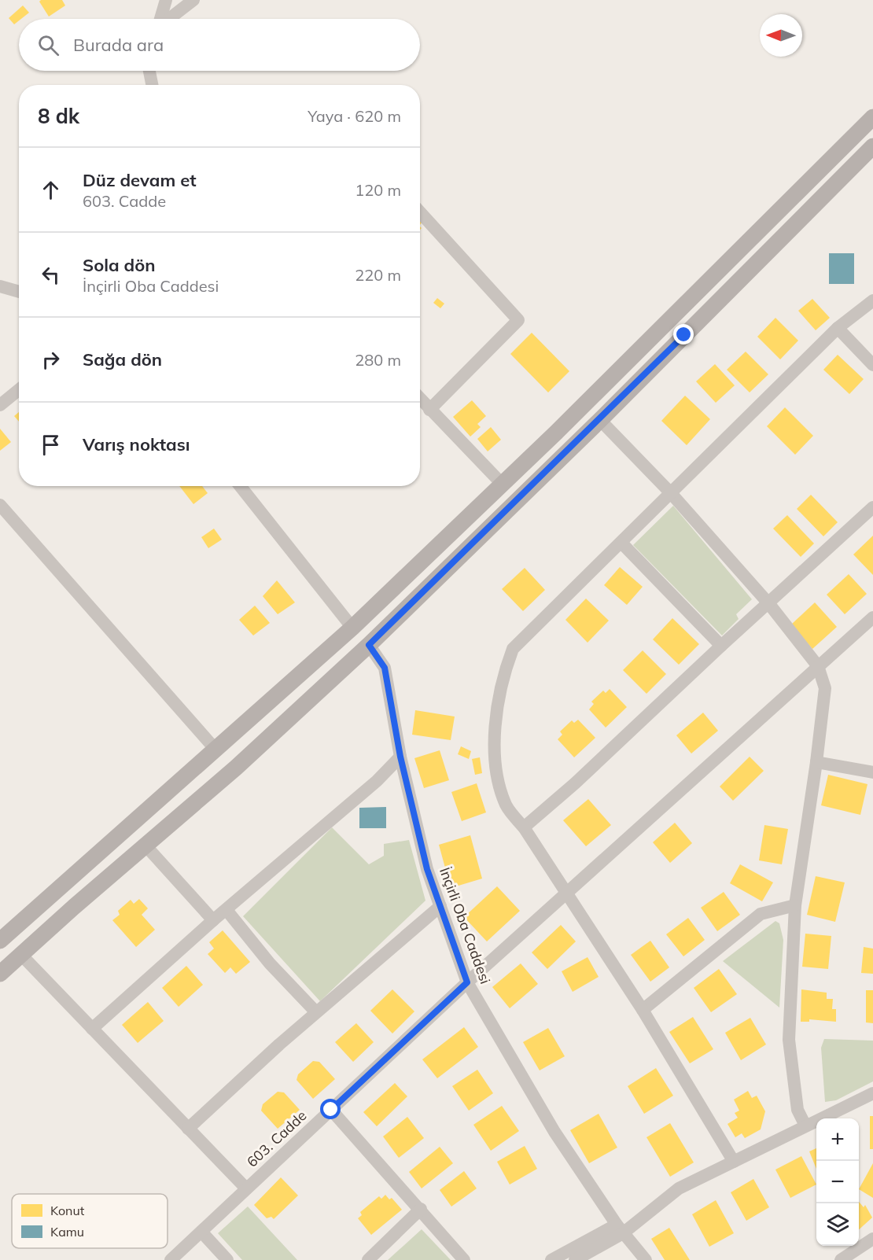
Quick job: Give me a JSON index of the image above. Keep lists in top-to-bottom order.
{
  "streets": {
    "street": ["İnçirli Oba Caddesi", "603. Cadde"]
  },
  "crossings": [
    ["İnçirli Oba Caddesi", "603. Cadde"]
  ],
  "legend": ["Konut", "Kamu"],
  "north": "left",
  "page": {
    "search": "Burada ara",
    "heading": ["8 dk", "Yaya · 620 m"],
    "list": [
      ["Düz devam et", "603. Cadde", "120 m"],
      ["Sola dön", "İnçirli Oba Caddesi", "220 m"],
      ["Sağa dön", "280 m"],
      "Varış noktası"
    ],
    "map_buttons": ["+", "−"]
  }
}
